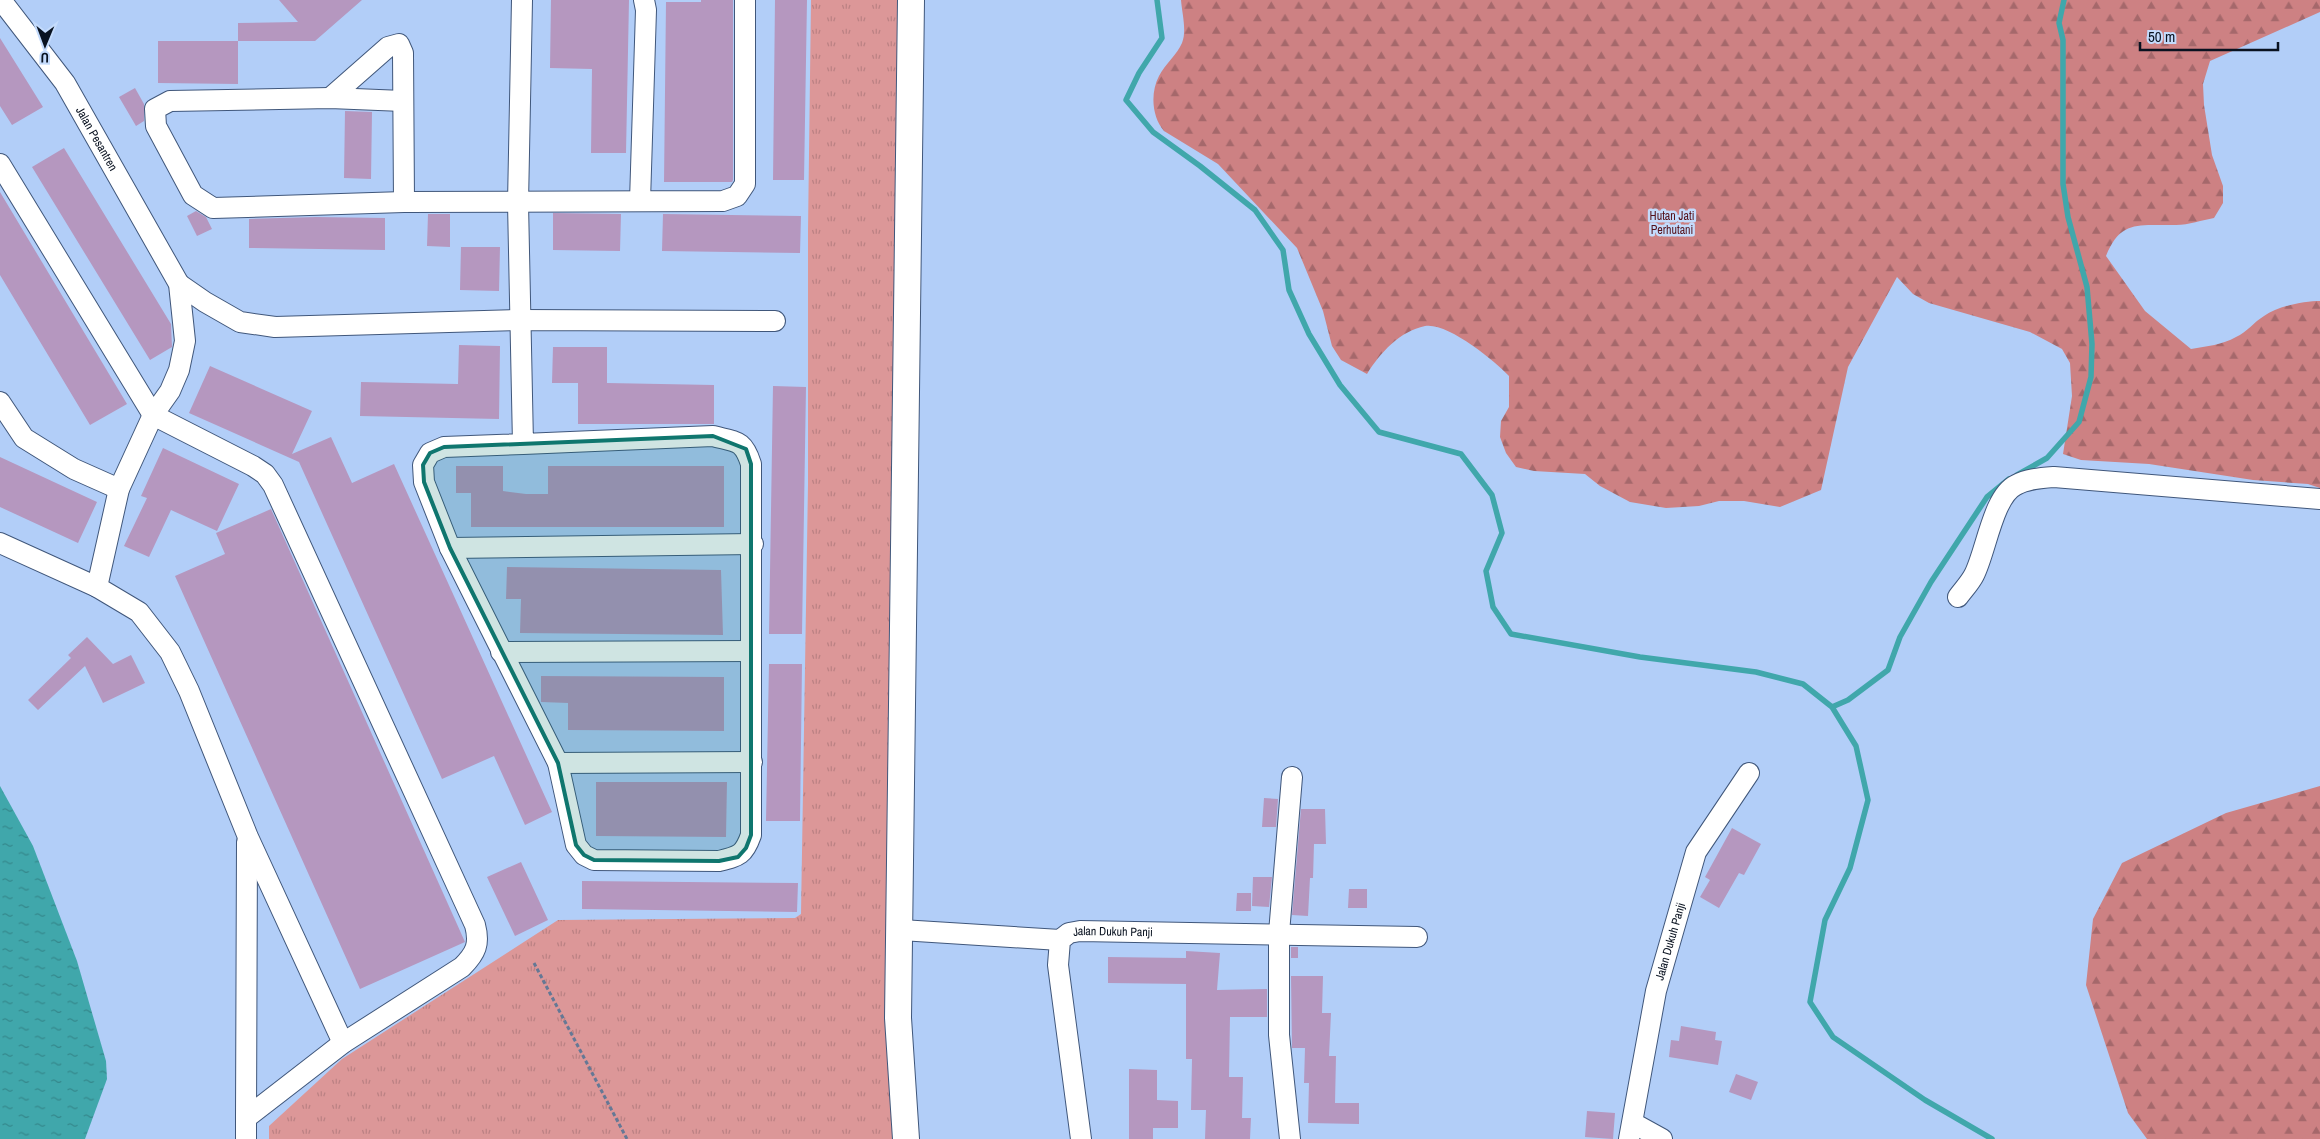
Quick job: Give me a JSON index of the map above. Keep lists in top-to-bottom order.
{
  "streets": {
    "street": ["Jalan Pesantren", "Jalan Dukuh Panji"]
  },
  "parks": ["Hutan Jati Perhutani"],
  "scale_bar": "50 m",
  "north": "bottom"
}
